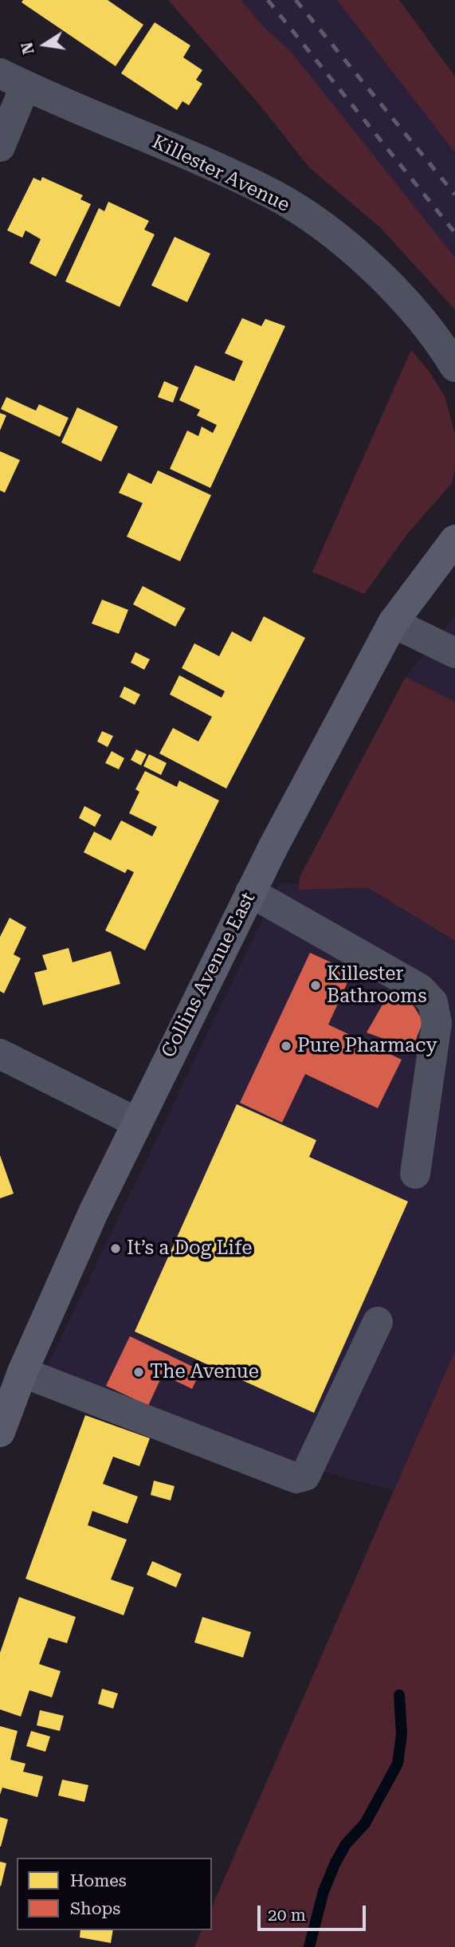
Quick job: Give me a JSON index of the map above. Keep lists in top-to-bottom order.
{
  "streets": {
    "main road": ["Collins Avenue East"],
    "street": ["Killester Avenue"]
  },
  "places": [
    "Killester Bathrooms",
    "Pure Pharmacy",
    "It’s a Dog Life",
    "The Avenue"
  ],
  "legend": ["Homes", "Shops"],
  "scale_bar": "20 m",
  "north": "left"
}
